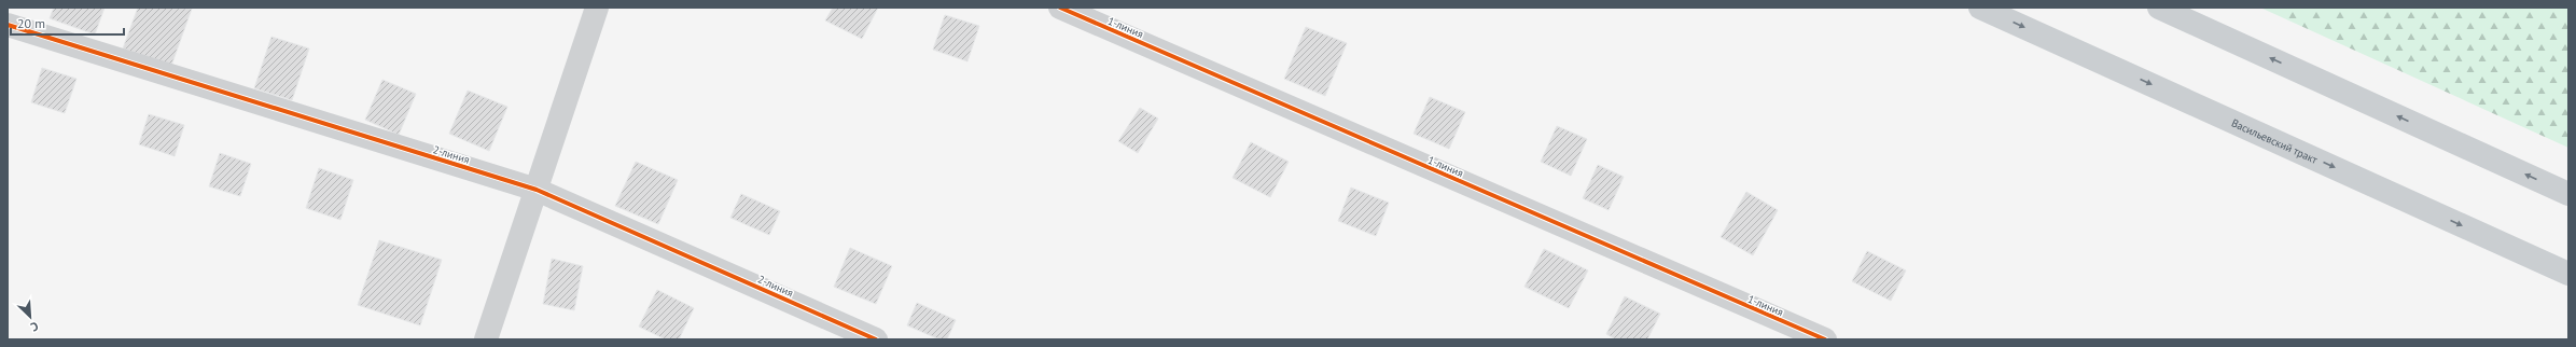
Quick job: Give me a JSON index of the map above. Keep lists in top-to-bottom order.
{
  "streets": {
    "main road": ["Васильевский тракт"],
    "street": ["1-линия", "2-линия"]
  },
  "scale_bar": "20 m",
  "north": "bottom right"
}
